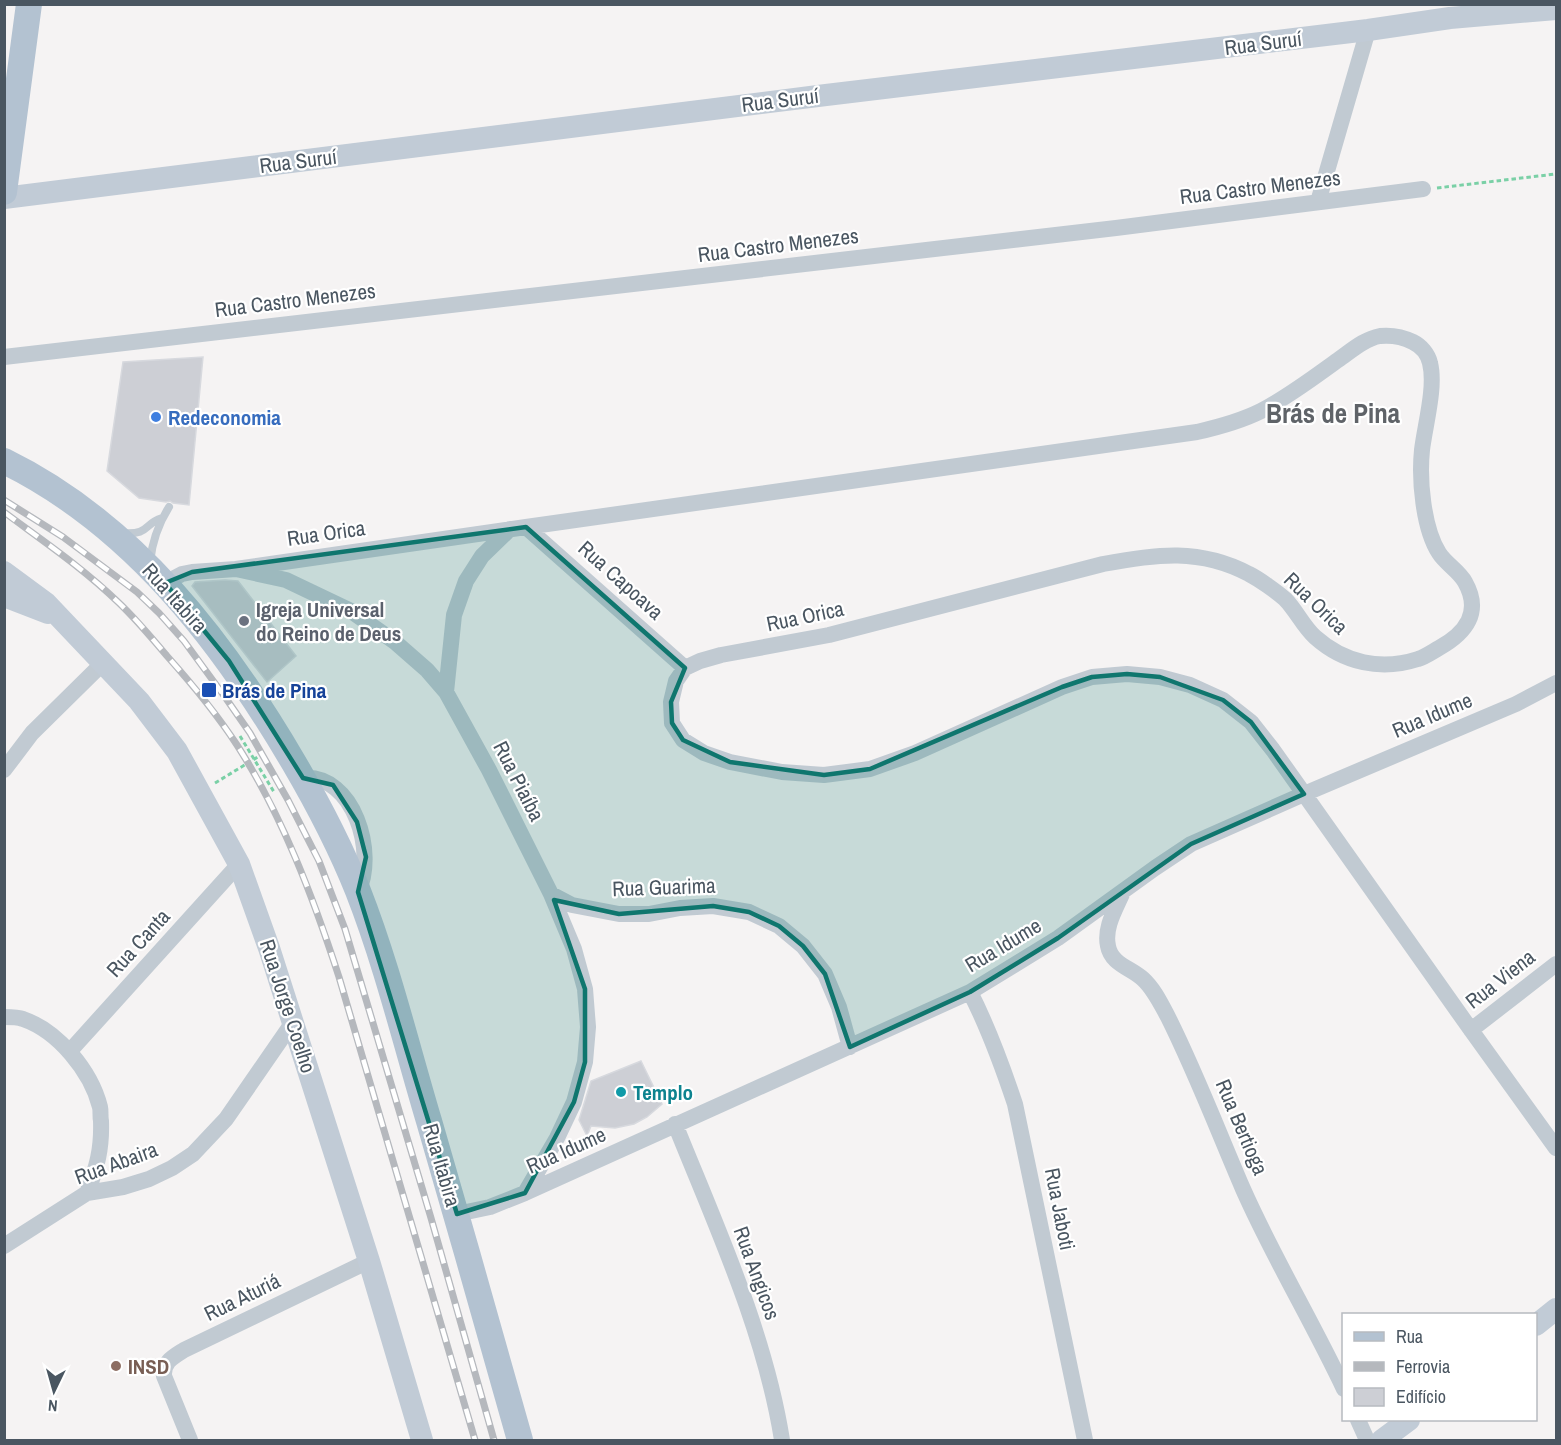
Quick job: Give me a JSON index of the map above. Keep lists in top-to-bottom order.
{
  "streets": {
    "main road": ["Rua Itabira"],
    "street": [
      "Rua Suruí",
      "Rua Castro Menezes",
      "Rua Orica",
      "Rua Capoava",
      "Rua Idume",
      "Rua Piaíba",
      "Rua Guarima",
      "Rua Canta",
      "Rua Viena",
      "Rua Jorge Coelho",
      "Rua Bertioga",
      "Rua Abaira",
      "Rua Jaboti",
      "Rua Angicos",
      "Rua Aturiá"
    ]
  },
  "crossings": [
    ["Rua Orica", "Rua Capoava"],
    ["Rua Orica", "Rua Piaíba"],
    ["Rua Itabira", "Rua Idume"],
    ["Rua Itabira", "Rua Piaíba"],
    ["Rua Idume", "Rua Piaíba"],
    ["Rua Idume", "Rua Guarima"],
    ["Rua Idume", "Rua Bertioga"],
    ["Rua Idume", "Rua Jaboti"],
    ["Rua Idume", "Rua Angicos"],
    ["Rua Piaíba", "Rua Guarima"],
    ["Rua Canta", "Rua Jorge Coelho"],
    ["Rua Jorge Coelho", "Rua Abaira"],
    ["Rua Jorge Coelho", "Rua Aturiá"]
  ],
  "districts": ["Brás de Pina"],
  "places": {
    "other": [
      "Redeconomia",
      "Igreja Universal do Reino de Deus",
      "Templo",
      "INSD"
    ],
    "transit": ["Brás de Pina"]
  },
  "legend": ["Rua", "Ferrovia", "Edifício"],
  "north": "bottom"
}
